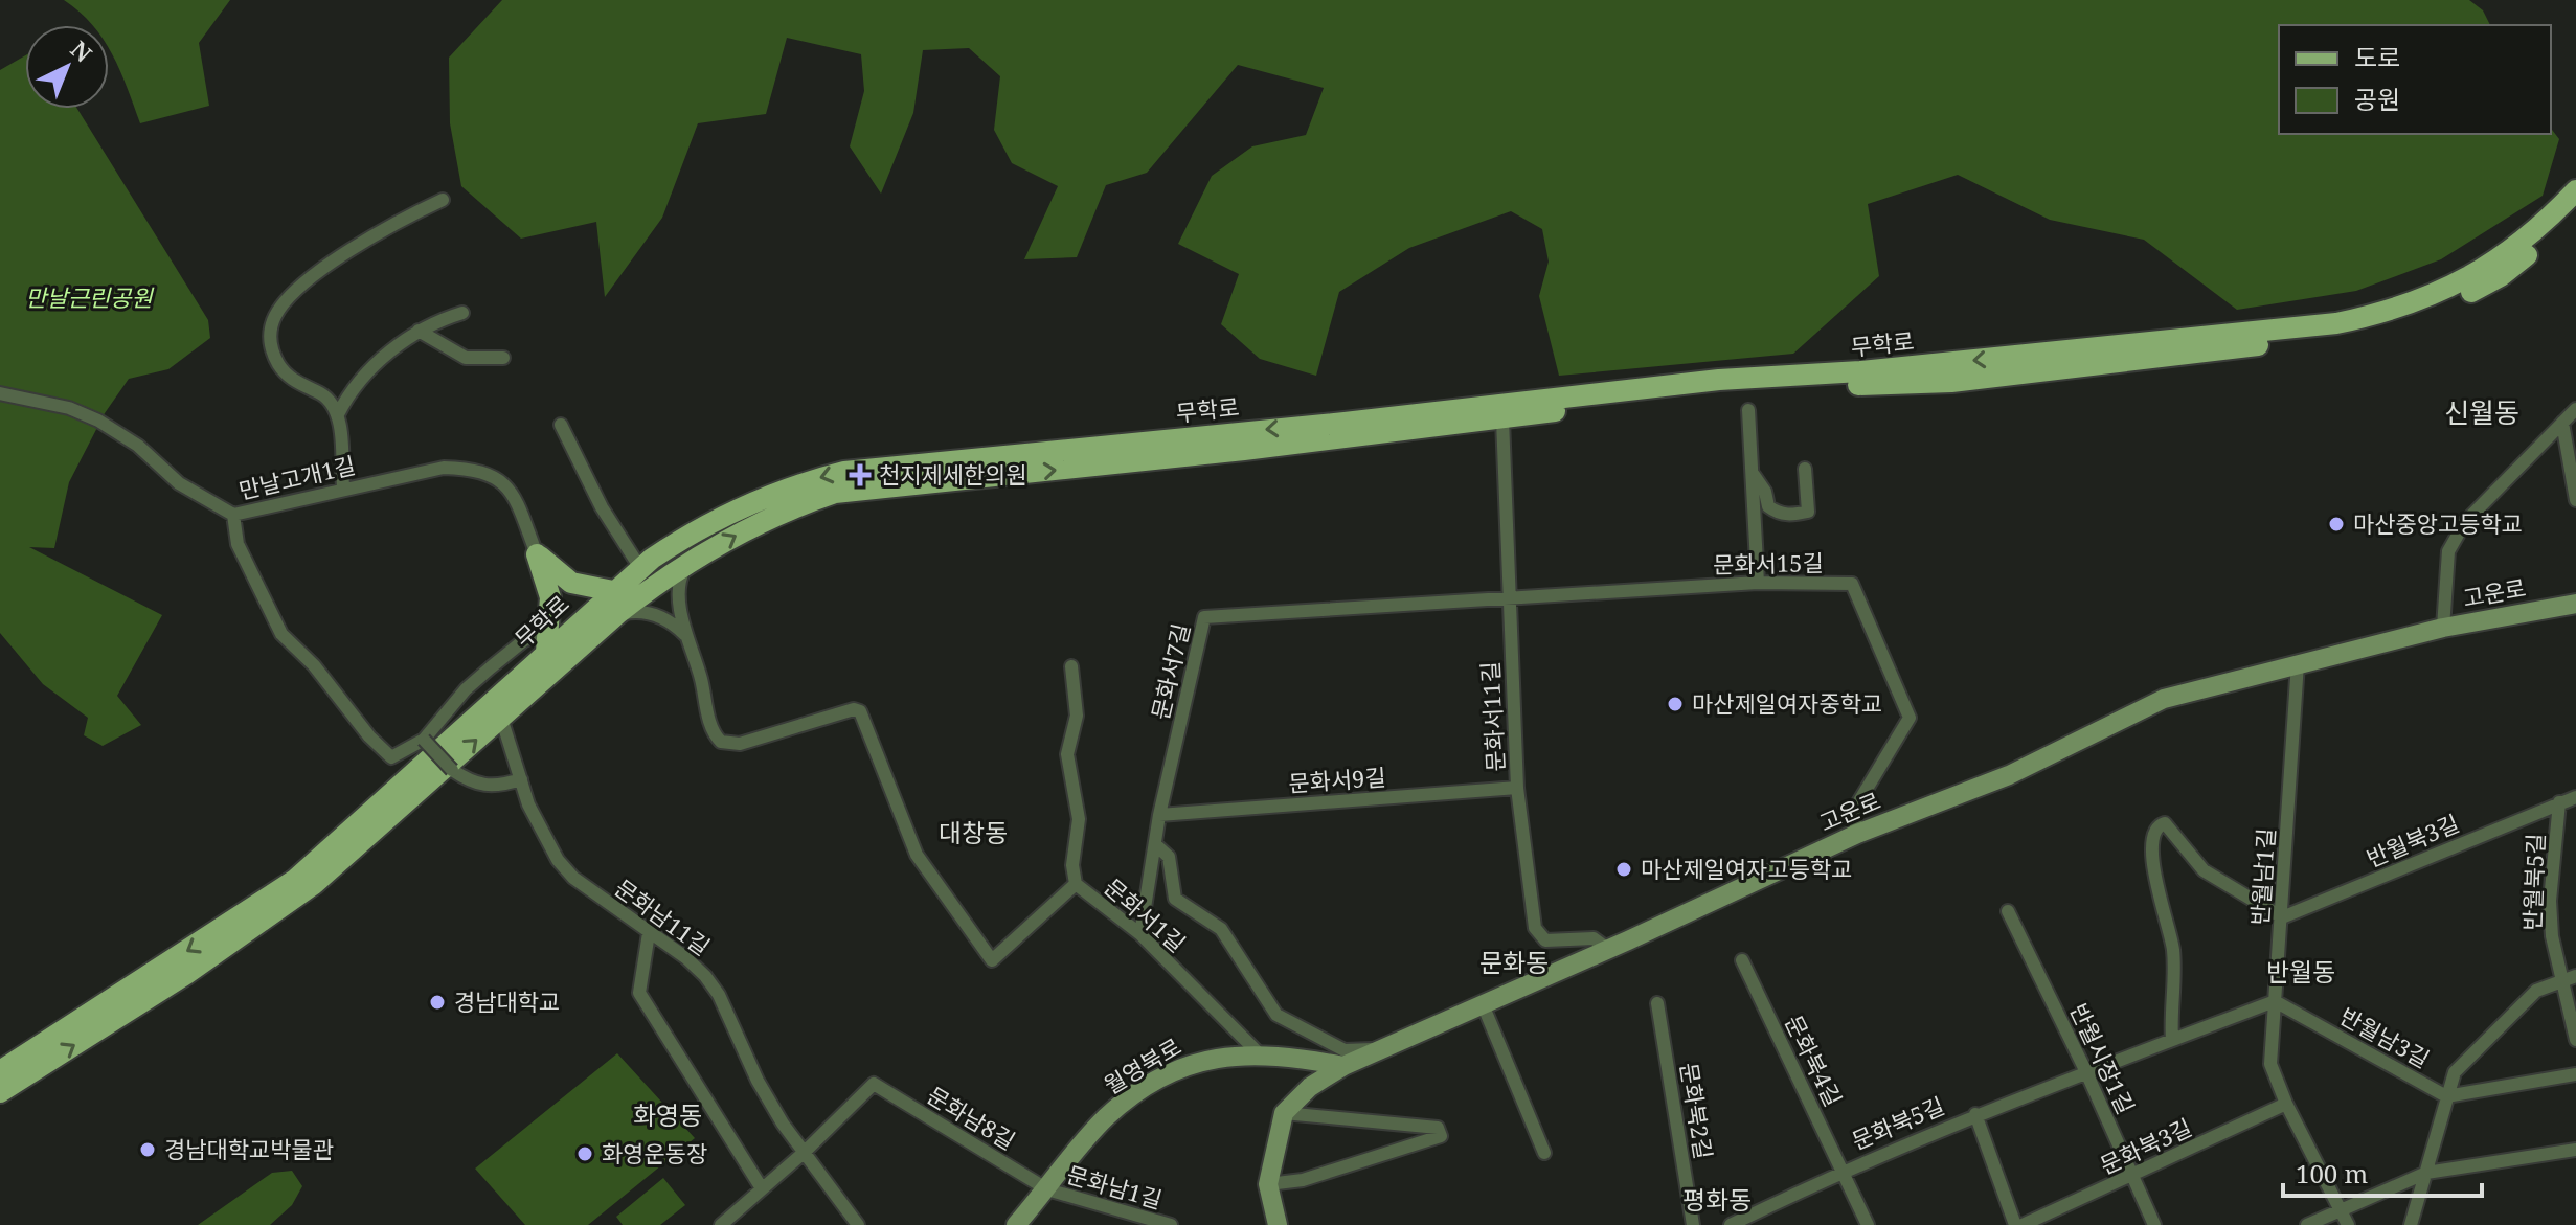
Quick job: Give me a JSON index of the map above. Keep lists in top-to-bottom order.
{
  "streets": {
    "main road": ["무학로", "고운로", "월영북로"],
    "street": [
      "만날고개1길",
      "문화서15길",
      "문화서7길",
      "문화서11길",
      "문화서9길",
      "반월북3길",
      "반월남1길",
      "반월북5길",
      "문화서1길",
      "문화남11길",
      "반월남3길",
      "반월시장1길",
      "문화북4길",
      "문화북2길",
      "문화남8길",
      "문화북5길",
      "문화북3길",
      "문화남1길"
    ]
  },
  "crossings": [
    ["무학로", "문화서11길"],
    ["무학로", "문화서1길"],
    ["무학로", "문화남11길"],
    ["문화서15길", "고운로"],
    ["문화서15길", "문화서7길"],
    ["문화서15길", "문화서11길"],
    ["고운로", "문화서11길"],
    ["고운로", "반월남1길"],
    ["고운로", "월영북로"],
    ["문화서7길", "문화서11길"],
    ["문화서7길", "문화서9길"],
    ["문화서7길", "문화서1길"],
    ["문화서11길", "문화서9길"],
    ["반월북3길", "반월남1길"],
    ["반월북3길", "반월북5길"],
    ["반월남1길", "반월남3길"],
    ["반월남1길", "문화북3길"],
    ["문화서1길", "월영북로"],
    ["문화남11길", "문화남8길"],
    ["반월시장1길", "문화북5길"],
    ["반월시장1길", "문화북3길"],
    ["문화북4길", "문화북5길"],
    ["월영북로", "문화남8길"],
    ["월영북로", "문화남1길"],
    ["문화남8길", "문화남1길"]
  ],
  "districts": [
    "신월동",
    "대창동",
    "문화동",
    "반월동",
    "화영동",
    "평화동"
  ],
  "parks": ["만날근린공원"],
  "places": {
    "health": ["천지제세한의원"],
    "other": [
      "마산중앙고등학교",
      "마산제일여자중학교",
      "마산제일여자고등학교",
      "경남대학교",
      "경남대학교박물관",
      "화영운동장"
    ]
  },
  "legend": ["도로", "공원"],
  "scale_bar": "100 m",
  "north": "top right"
}
